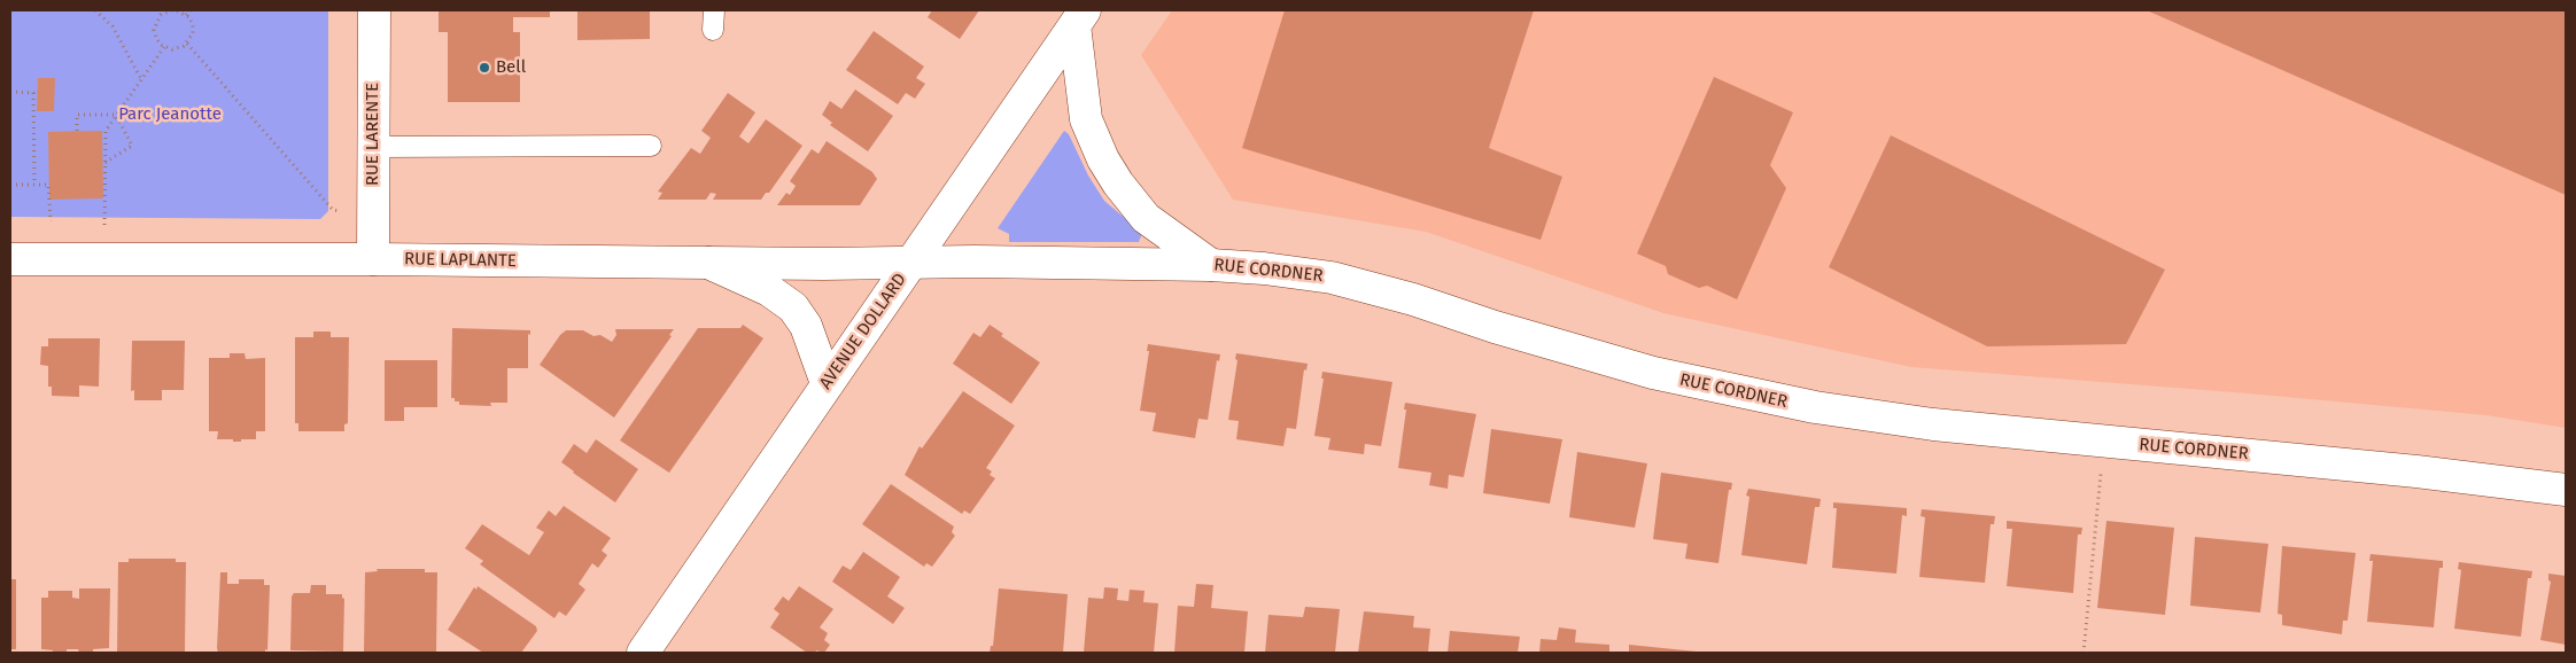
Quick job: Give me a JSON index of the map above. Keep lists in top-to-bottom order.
{
  "streets": {
    "street": [
      "RUE LARENTE",
      "RUE LAPLANTE",
      "RUE CORDNER",
      "AVENUE DOLLARD"
    ]
  },
  "crossings": [
    ["RUE LARENTE", "RUE LAPLANTE"],
    ["RUE LAPLANTE", "RUE CORDNER"],
    ["RUE LAPLANTE", "AVENUE DOLLARD"],
    ["RUE CORDNER", "AVENUE DOLLARD"]
  ],
  "parks": ["Parc Jeanotte"],
  "places": ["Bell"]
}
